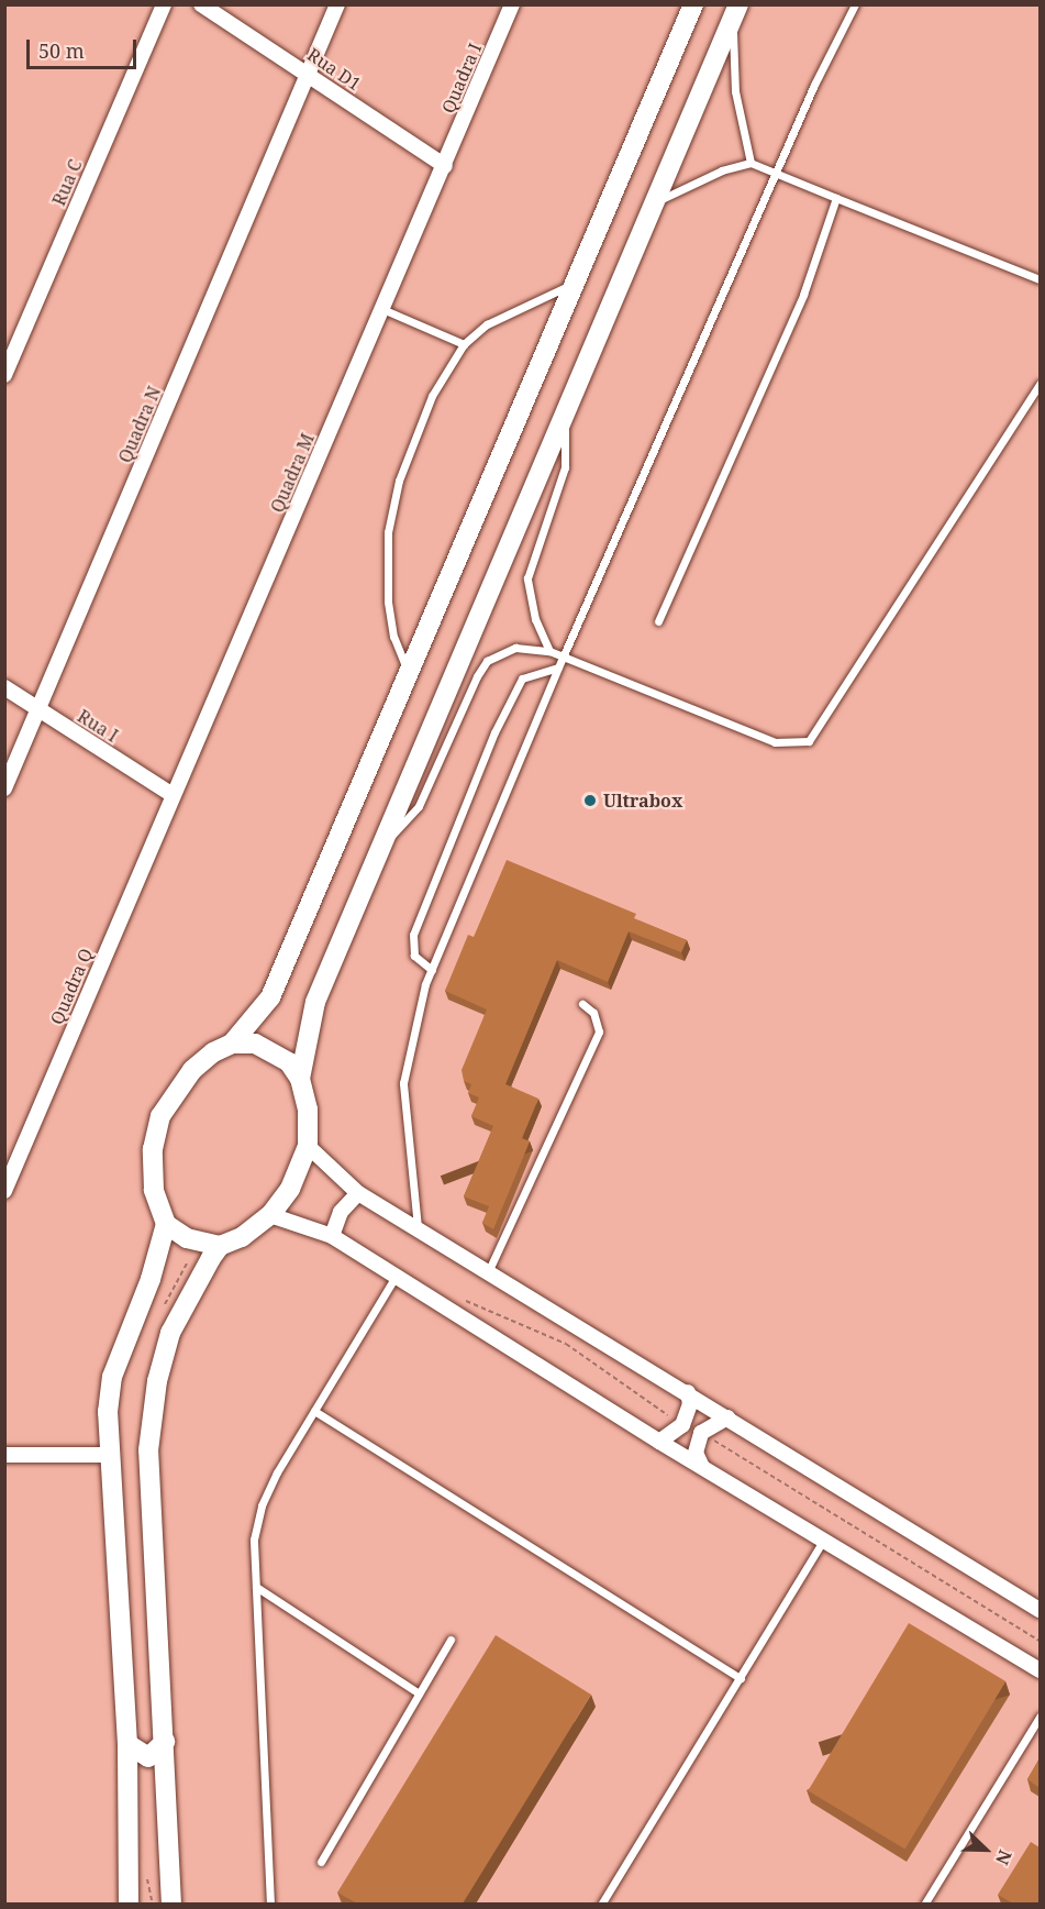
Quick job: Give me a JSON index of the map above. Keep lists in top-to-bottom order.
{
  "streets": {
    "street": [
      "Rua D1",
      "Quadra I",
      "Rua C",
      "Quadra N",
      "Quadra M",
      "Rua I",
      "Quadra Q"
    ]
  },
  "crossings": [
    ["Rua D1", "Quadra I"],
    ["Rua D1", "Quadra N"],
    ["Rua D1", "Quadra M"],
    ["Quadra I", "Quadra M"],
    ["Quadra N", "Rua I"],
    ["Quadra M", "Rua I"],
    ["Quadra M", "Quadra Q"],
    ["Rua I", "Quadra Q"]
  ],
  "places": ["Ultrabox"],
  "scale_bar": "50 m",
  "north": "bottom right"
}
